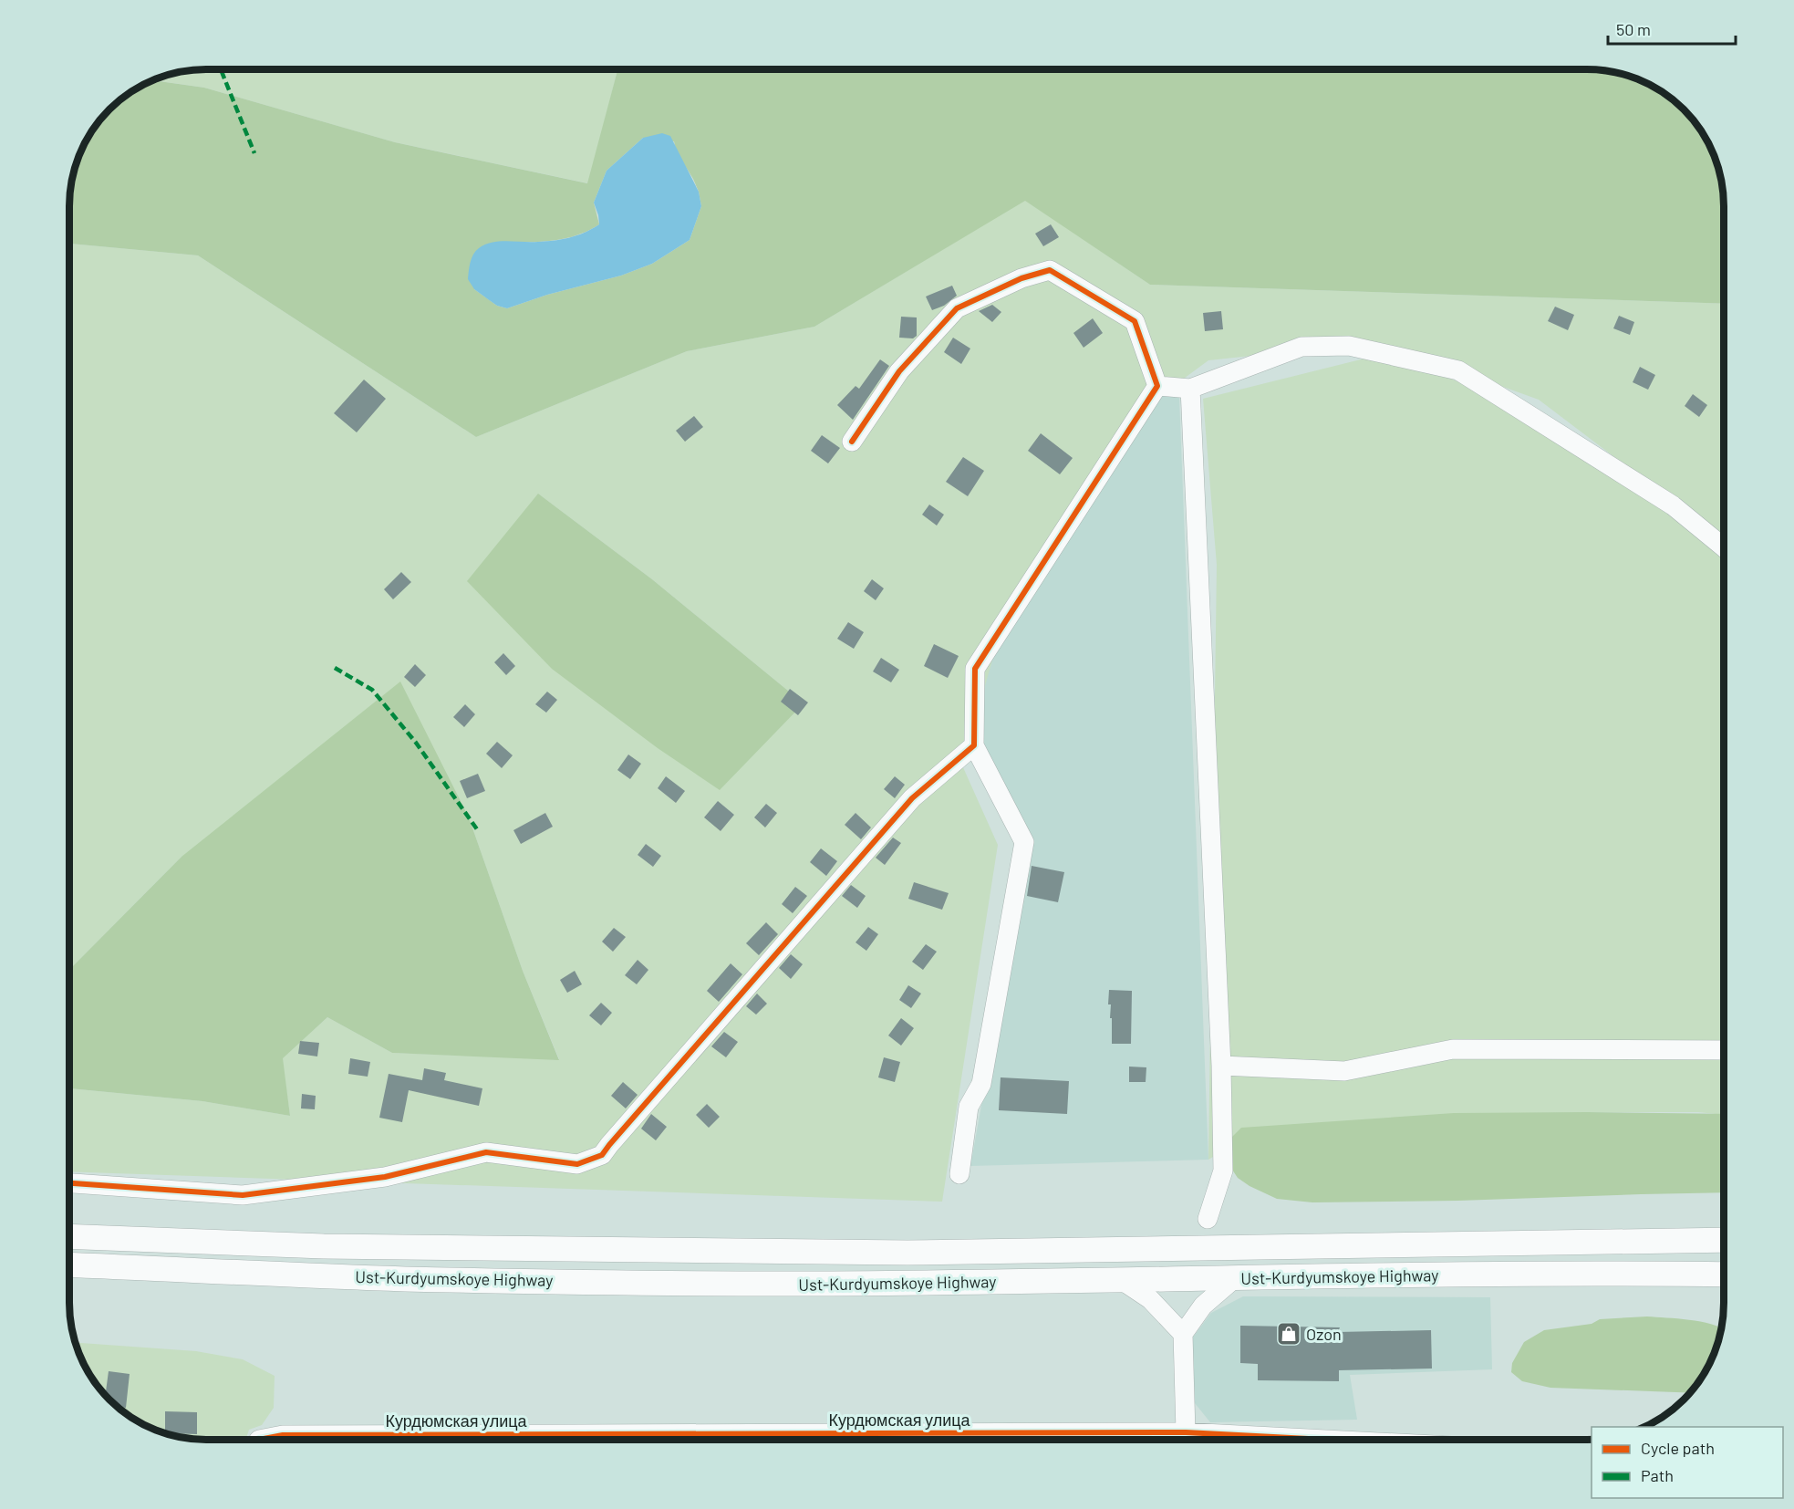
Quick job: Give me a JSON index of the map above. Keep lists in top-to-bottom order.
{
  "streets": {
    "main road": ["Ust-Kurdyumskoye Highway"],
    "street": ["Курдюмская улица"]
  },
  "places": {
    "shop": ["Ozon"]
  },
  "legend": ["Cycle path", "Path"],
  "scale_bar": "50 m"
}
